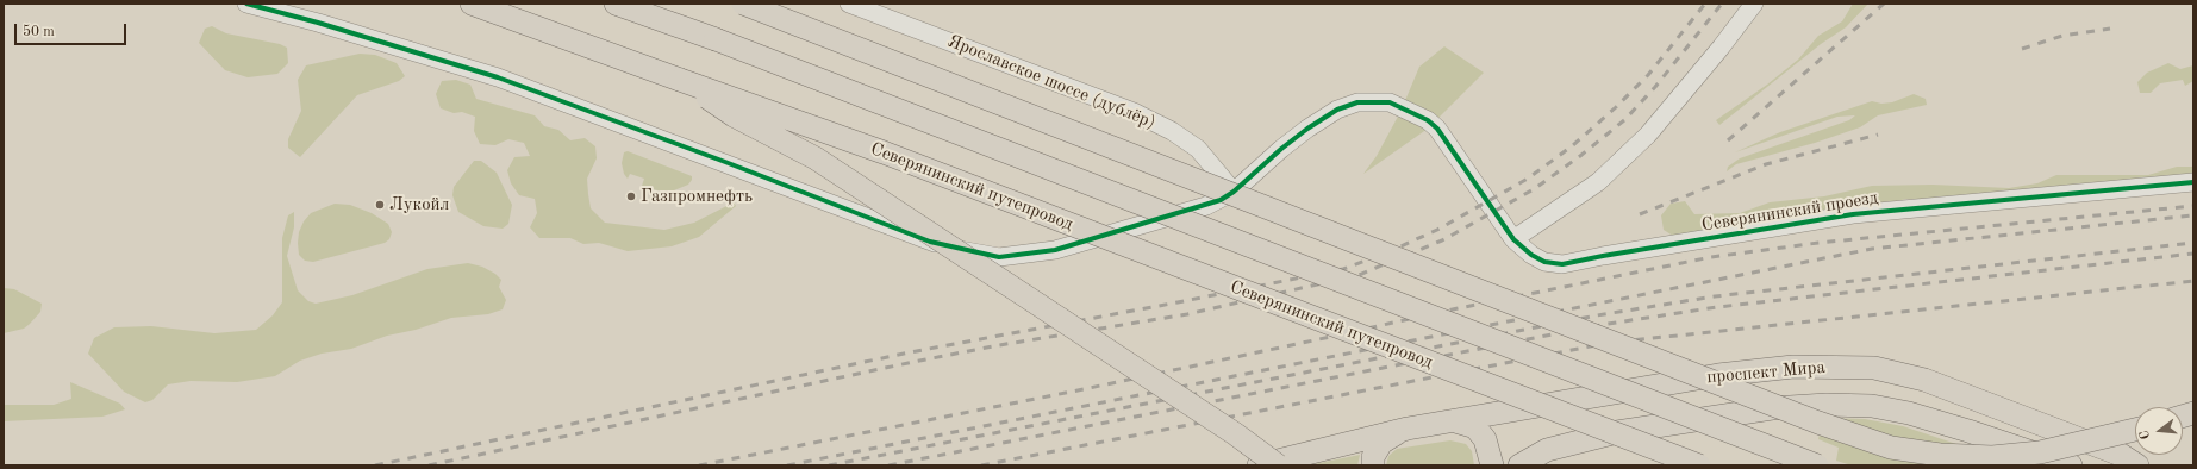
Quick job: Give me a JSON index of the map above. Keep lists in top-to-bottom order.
{
  "streets": {
    "main road": ["Северянинский путепровод", "проспект Мира"],
    "street": ["Ярославское шоссе (дублёр)", "Северянинский проезд"]
  },
  "crossings": [
    ["Ярославское шоссе (дублёр)", "Северянинский проезд"]
  ],
  "places": ["Газпромнефть", "Лукойл"],
  "scale_bar": "50 m",
  "north": "left"
}
